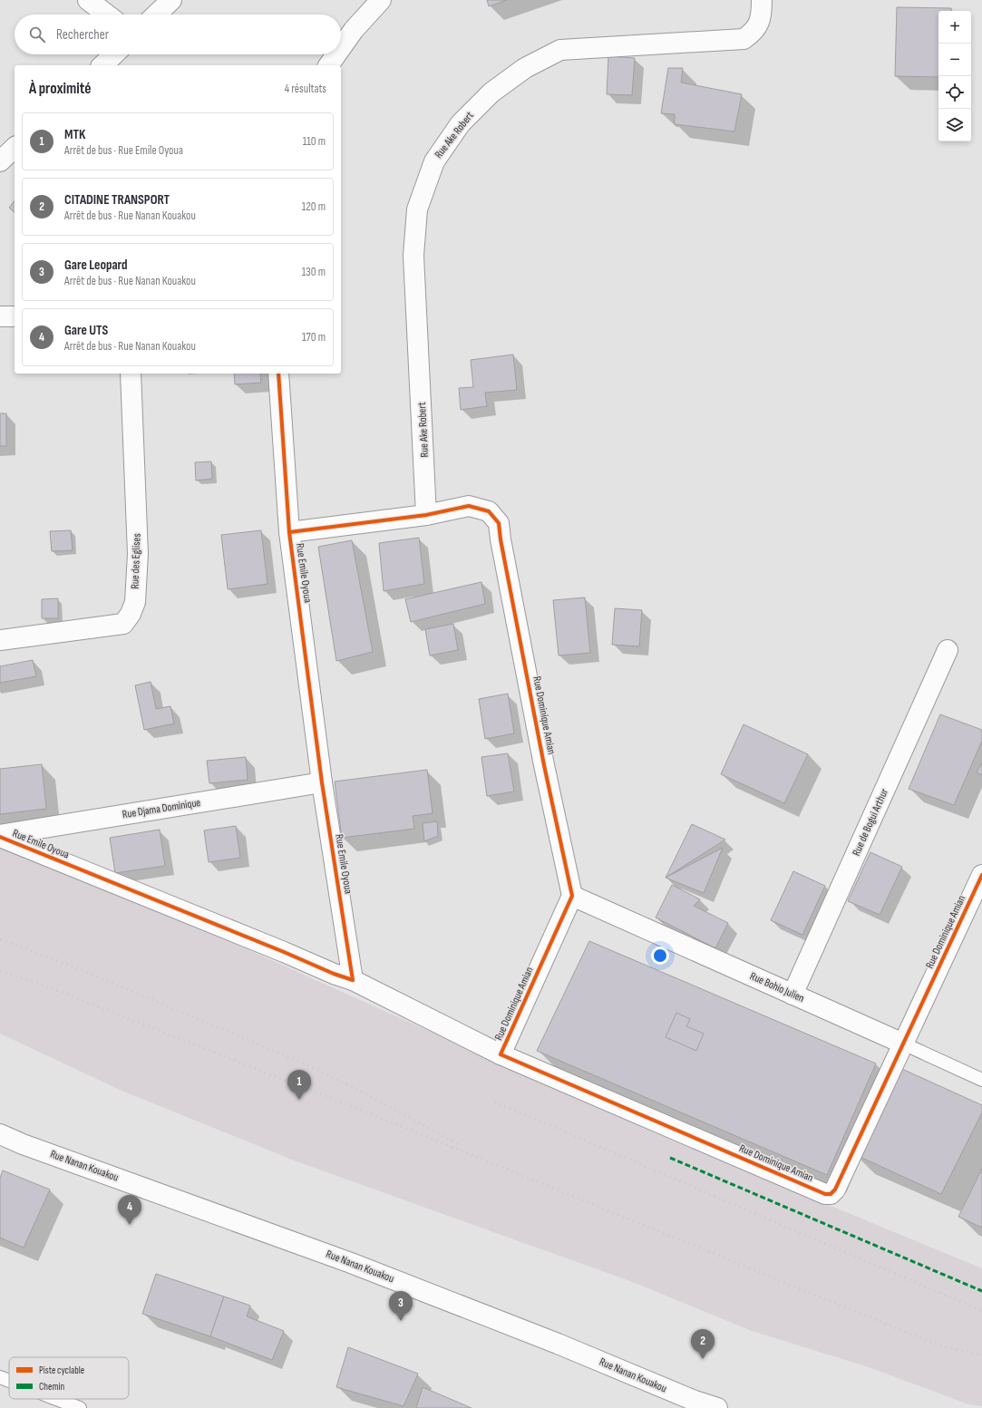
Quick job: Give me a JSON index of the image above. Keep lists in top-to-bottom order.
{
  "streets": {
    "street": [
      "Rue Ake Robert",
      "Rue des Eglises",
      "Rue Emile Oyoua",
      "Rue Dominique Amian",
      "Rue Djama Dominique",
      "Rue de Bogui Arthur",
      "Rue Bohio Julien",
      "Rue Nanan Kouakou"
    ]
  },
  "crossings": [
    ["Rue Ake Robert", "Rue Dominique Amian"],
    ["Rue Emile Oyoua", "Rue Dominique Amian"],
    ["Rue Emile Oyoua", "Rue Djama Dominique"],
    ["Rue Dominique Amian", "Rue Bohio Julien"],
    ["Rue de Bogui Arthur", "Rue Bohio Julien"]
  ],
  "legend": ["Piste cyclable", "Chemin"],
  "page": {
    "map_buttons": ["+", "−"],
    "search": "Rechercher",
    "heading": ["À proximité", "4 résultats"],
    "list": [
      {
        "mark": "1",
        "name": "MTK",
        "note": "Arrêt de bus · Rue Emile Oyoua",
        "value": "110 m"
      },
      {
        "mark": "2",
        "name": "CITADINE TRANSPORT",
        "note": "Arrêt de bus · Rue Nanan Kouakou",
        "value": "120 m"
      },
      {
        "mark": "3",
        "name": "Gare Leopard",
        "note": "Arrêt de bus · Rue Nanan Kouakou",
        "value": "130 m"
      },
      {
        "mark": "4",
        "name": "Gare UTS",
        "note": "Arrêt de bus · Rue Nanan Kouakou",
        "value": "170 m"
      }
    ],
    "pins": [
      "1",
      "4",
      "3",
      "2"
    ]
  }
}
